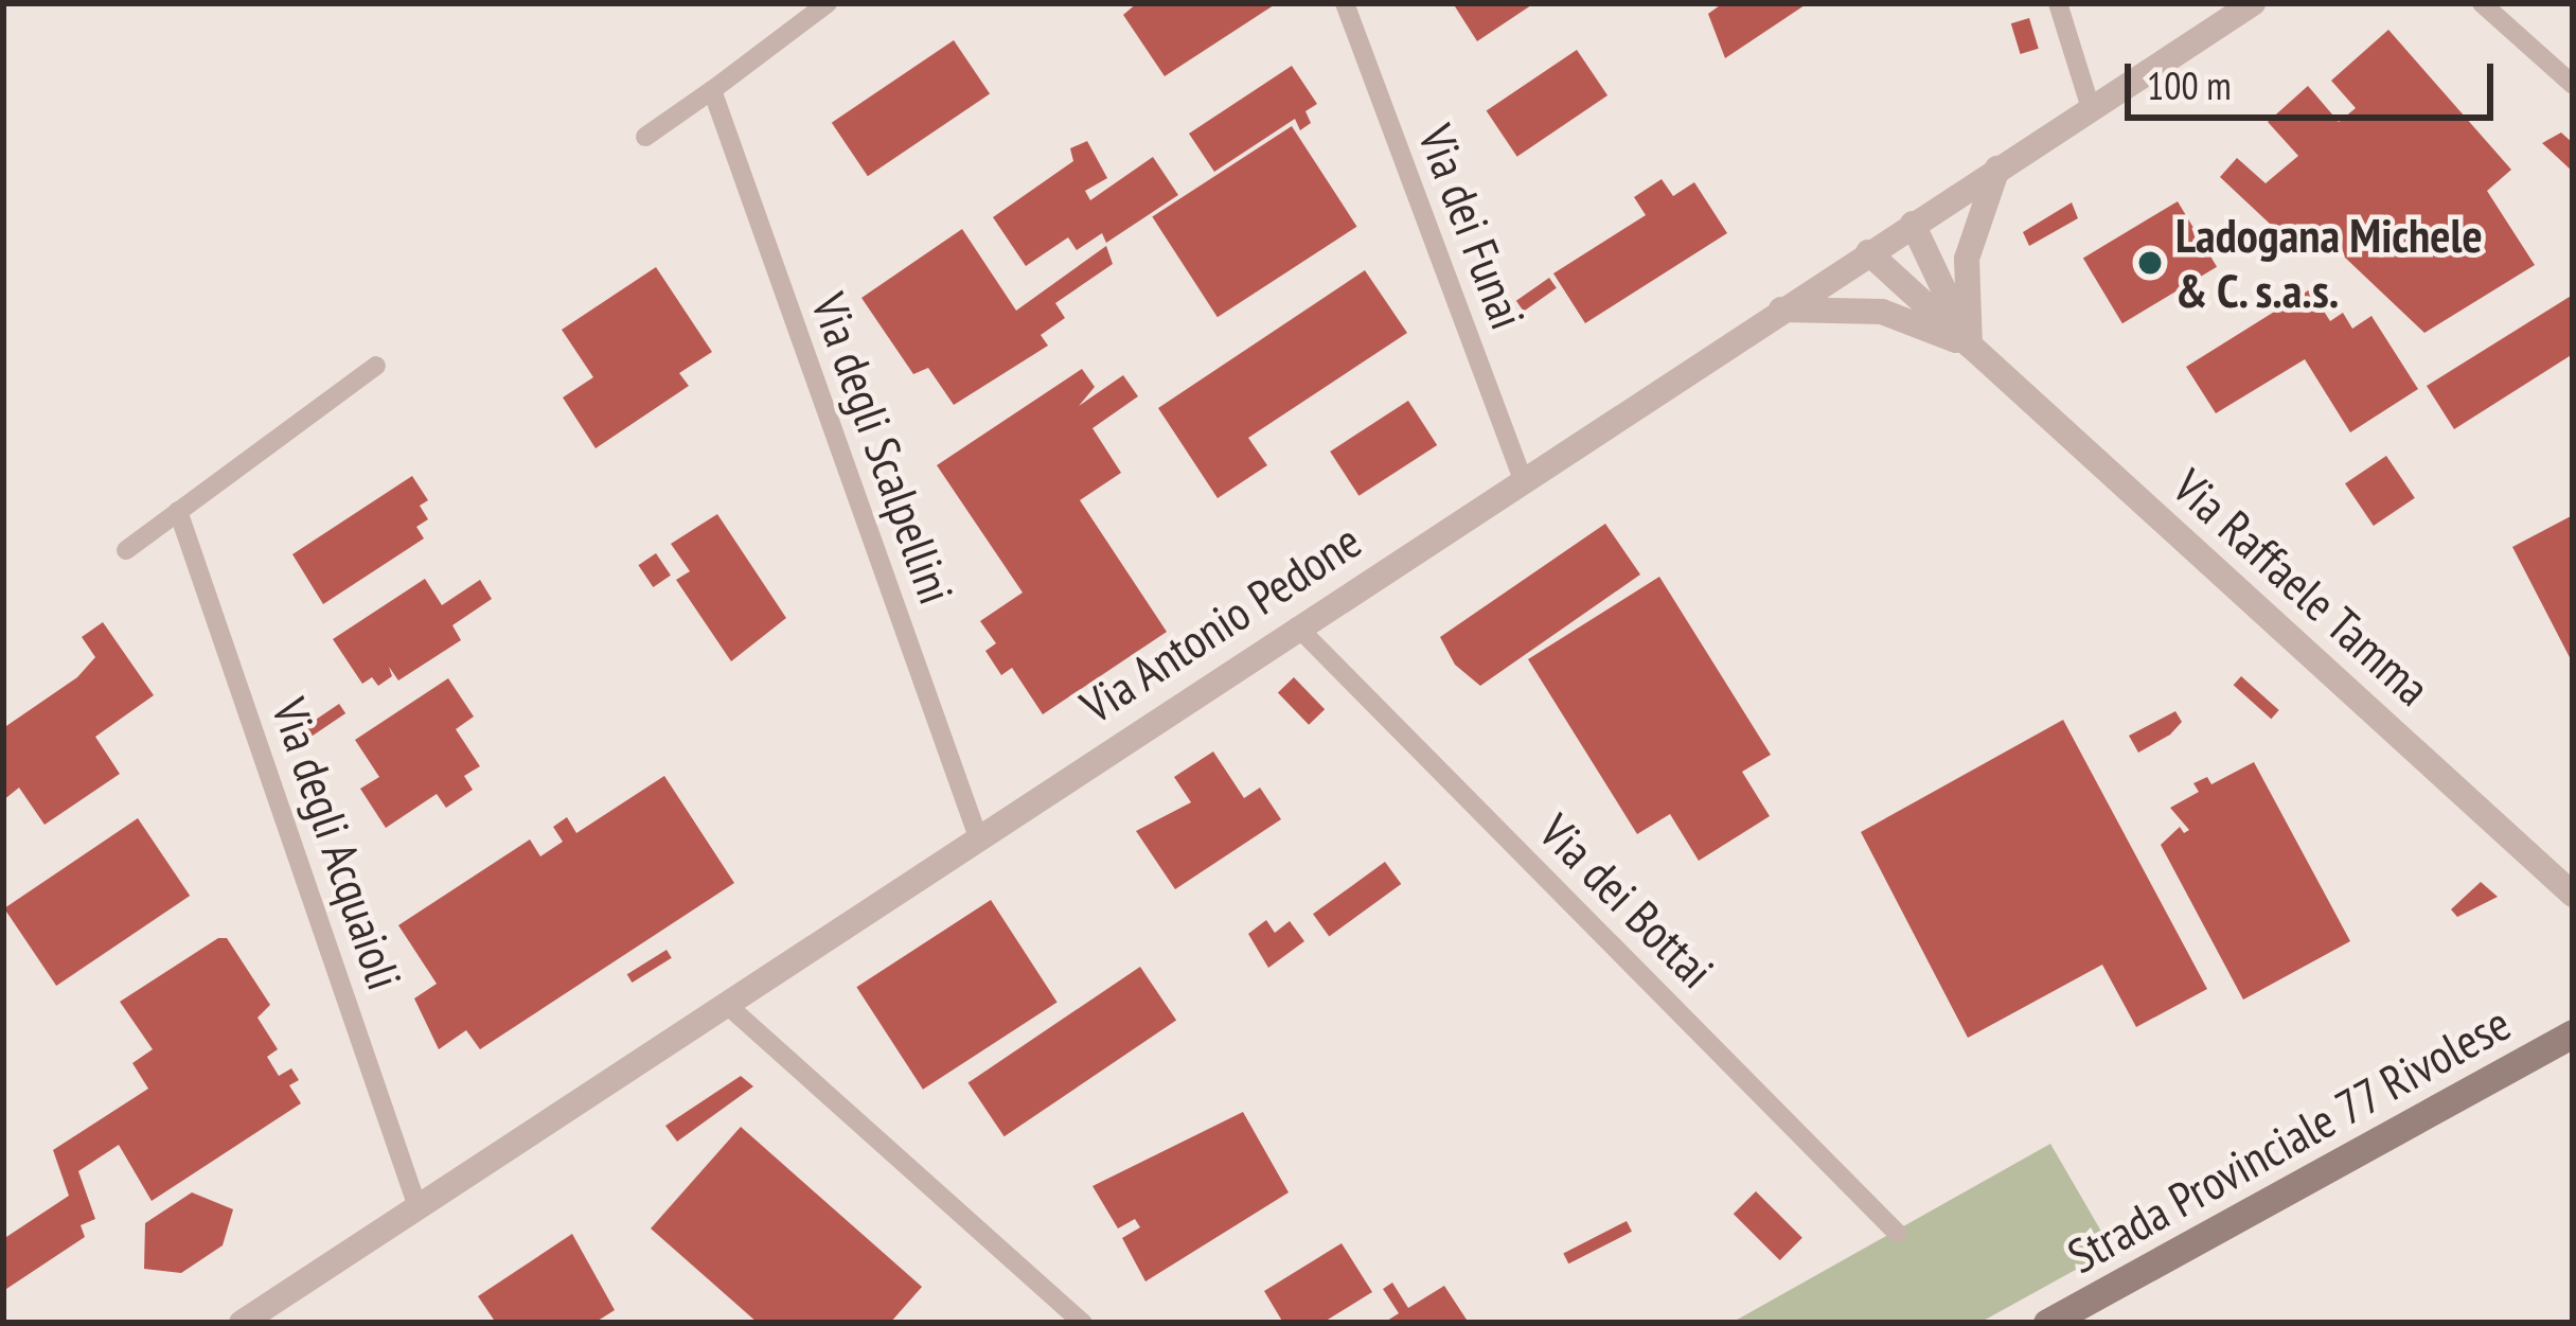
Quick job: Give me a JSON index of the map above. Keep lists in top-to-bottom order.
{
  "streets": {
    "main road": ["Strada Provinciale 77 Rivolese"],
    "street": [
      "Via dei Funai",
      "Via degli Scalpellini",
      "Via Raffaele Tamma",
      "Via Antonio Pedone",
      "Via degli Acquaioli",
      "Via dei Bottai"
    ]
  },
  "crossings": [
    ["Via dei Funai", "Via Antonio Pedone"],
    ["Via degli Scalpellini", "Via Antonio Pedone"],
    ["Via Raffaele Tamma", "Via Antonio Pedone"],
    ["Via Antonio Pedone", "Via degli Acquaioli"],
    ["Via Antonio Pedone", "Via dei Bottai"]
  ],
  "places": ["Ladogana Michele & C. s.a.s."],
  "scale_bar": "100 m"
}
